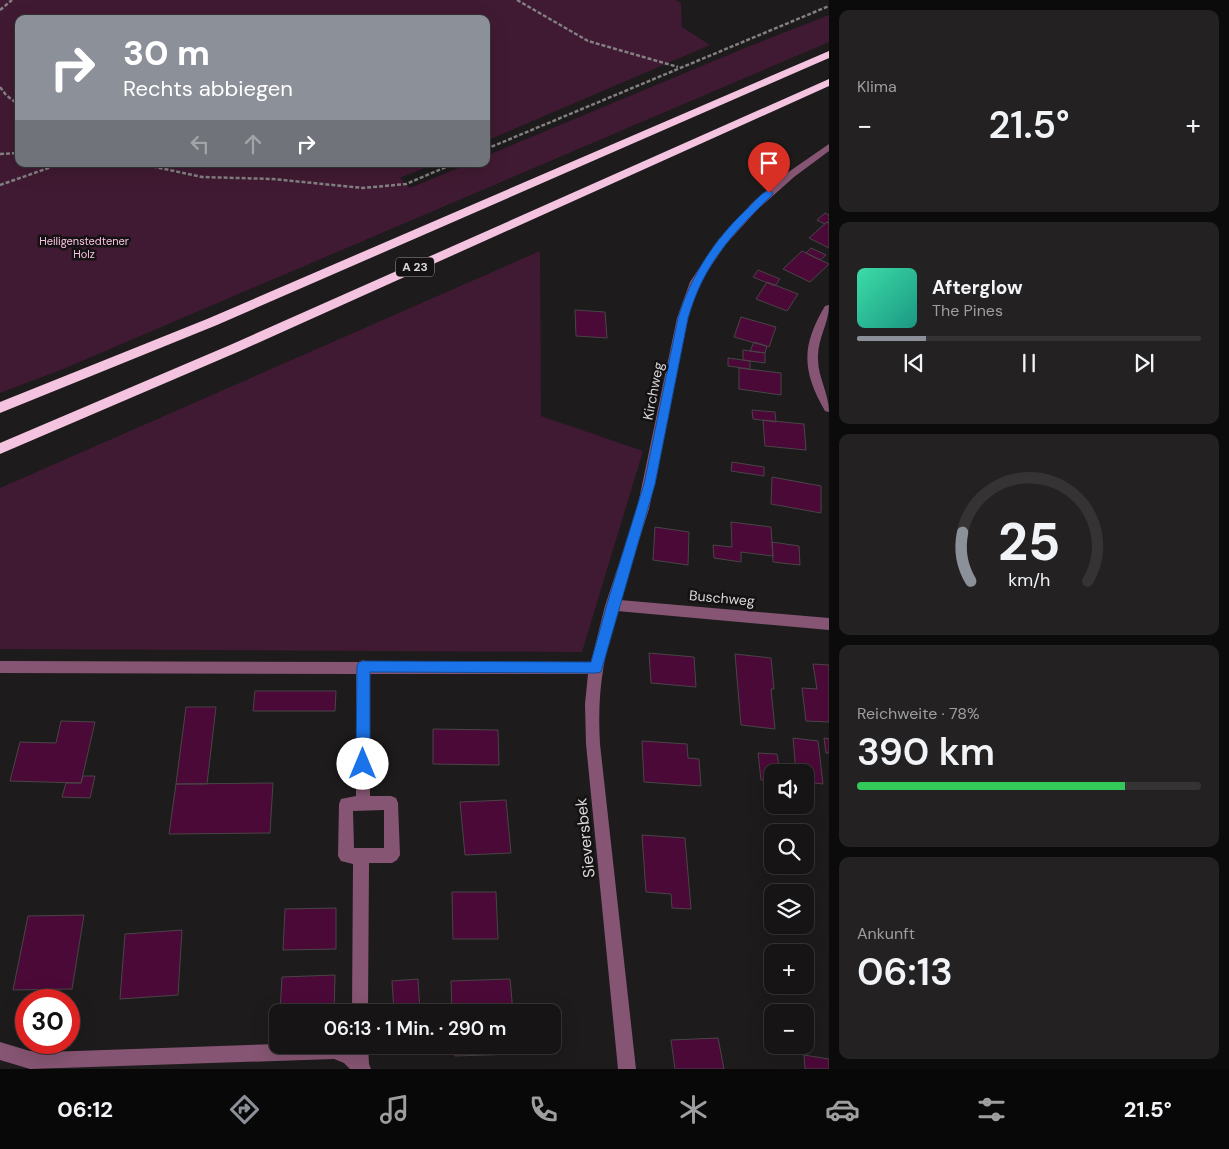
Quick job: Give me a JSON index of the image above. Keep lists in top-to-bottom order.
{
  "streets": {
    "highway": ["A 23"],
    "street": ["Kirchweg", "Buschweg", "Sieversbek"]
  },
  "crossings": [
    ["Kirchweg", "Buschweg"],
    ["Kirchweg", "Sieversbek"],
    ["Buschweg", "Sieversbek"]
  ],
  "parks": ["Heiligenstedtener Holz"],
  "page": {
    "tile": [
      "Klima",
      ["Reichweite · 78%", "390 km"],
      ["Ankunft", "06:13"]
    ],
    "turn": ["30 m", "Rechts abbiegen"],
    "heat": ["−", "21.5°", "+"],
    "song": ["Afterglow", "The Pines"],
    "map_buttons": ["+", "−"],
    "limit": "30",
    "trip": "06:13 · 1 Min. · 290 m",
    "tabs": ["06:12", "21.5°"],
    "gauge": ["25", "km/h"]
  }
}
